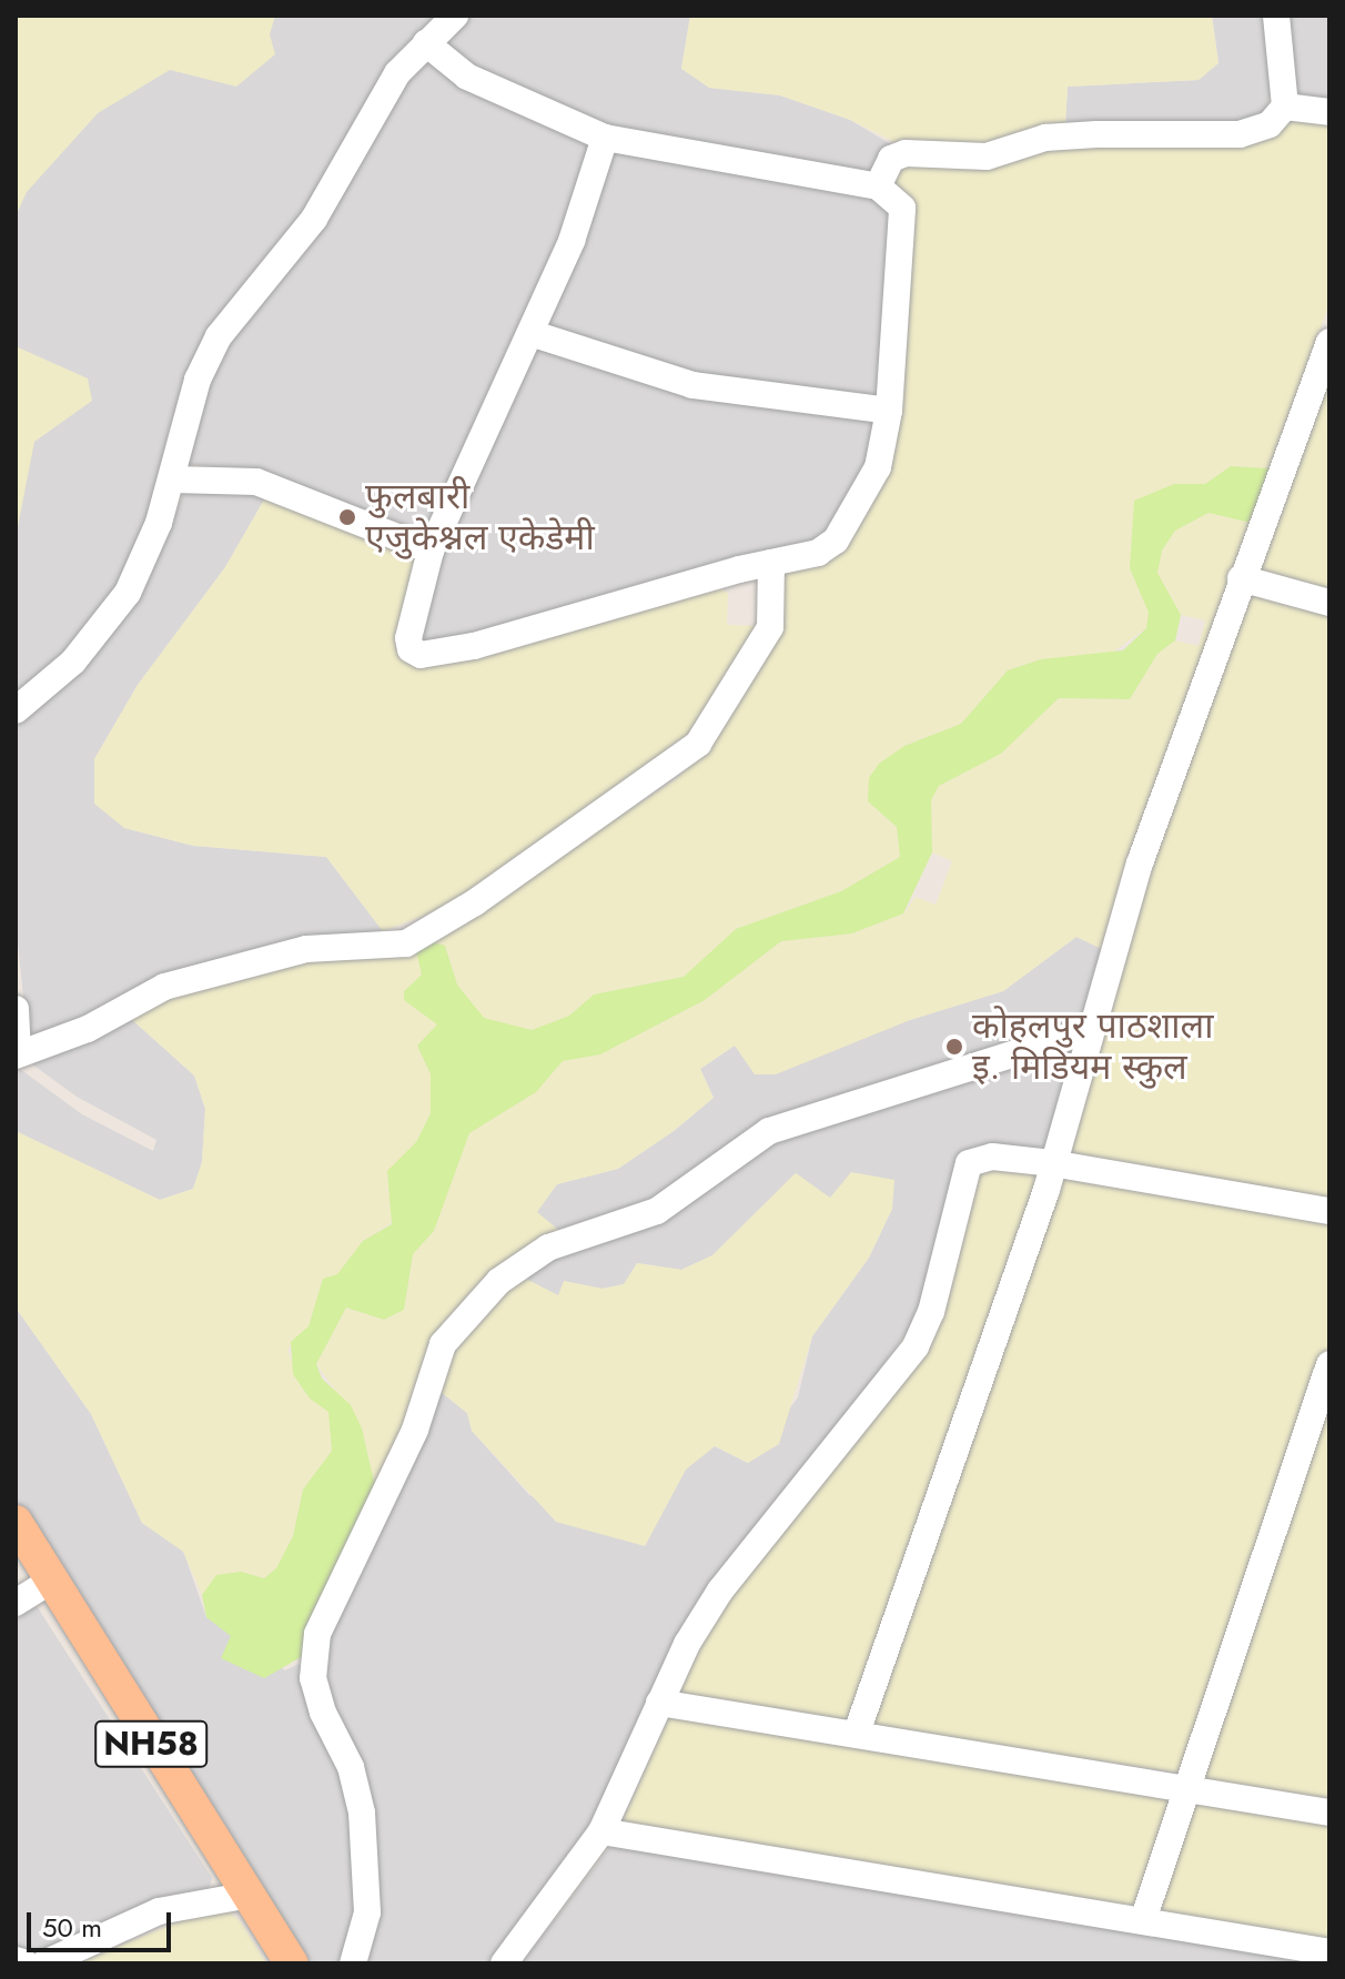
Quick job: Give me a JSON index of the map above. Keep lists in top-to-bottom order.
{
  "streets": {
    "main road": ["NH58"]
  },
  "places": ["फुलबारी एजुकेश्नल एकेडेमी", "कोहलपुर पाठशाला इ. मिडियम स्कुल"],
  "scale_bar": "50 m"
}
